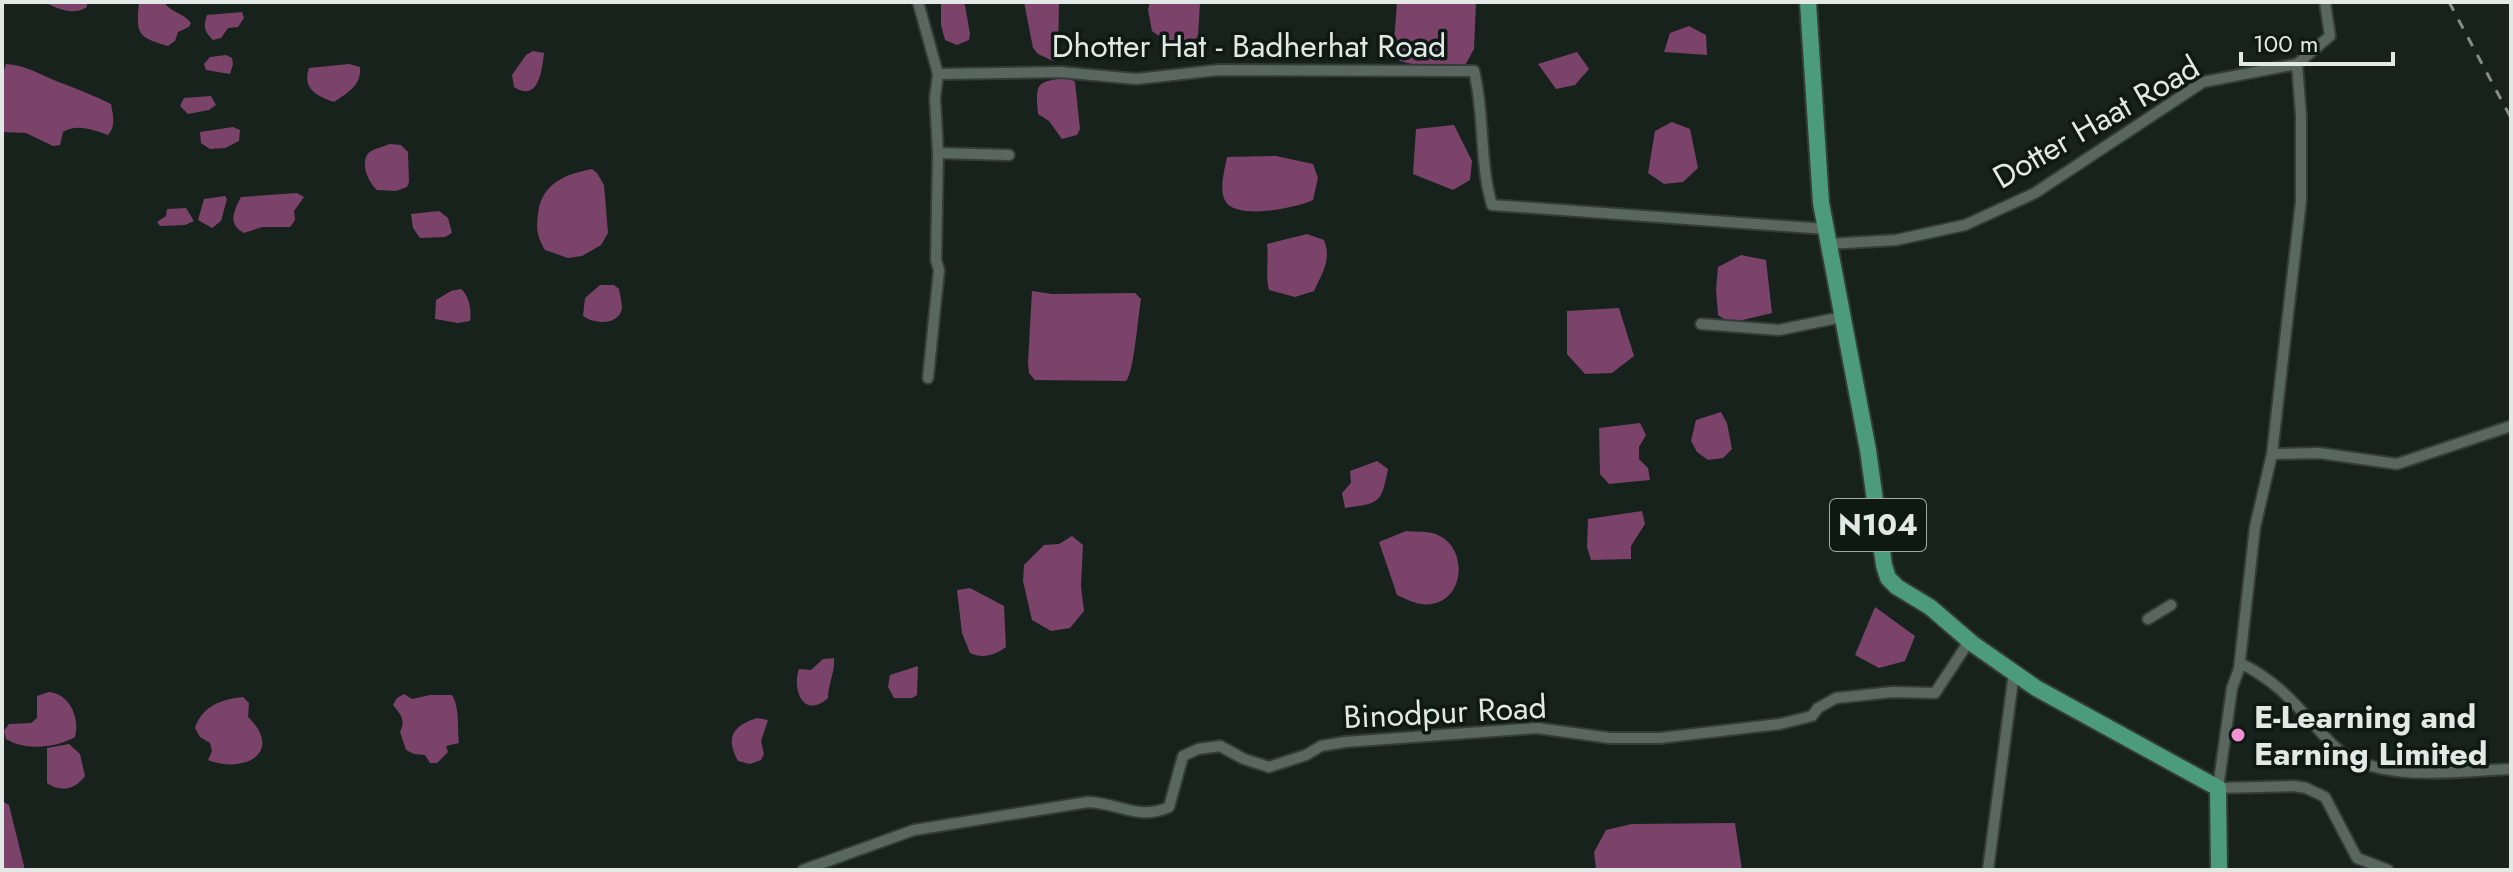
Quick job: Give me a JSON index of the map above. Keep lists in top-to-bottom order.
{
  "streets": {
    "highway": ["N104"],
    "street": ["Dhotter Hat - Badherhat Road", "Dotter Haat Road", "Binodpur Road"]
  },
  "crossings": [
    ["Dhotter Hat - Badherhat Road", "Dotter Haat Road"],
    ["Dhotter Hat - Badherhat Road", "N104"],
    ["Dotter Haat Road", "N104"],
    ["N104", "Binodpur Road"]
  ],
  "places": ["E-Learning and Earning Limited"],
  "scale_bar": "100 m"
}
